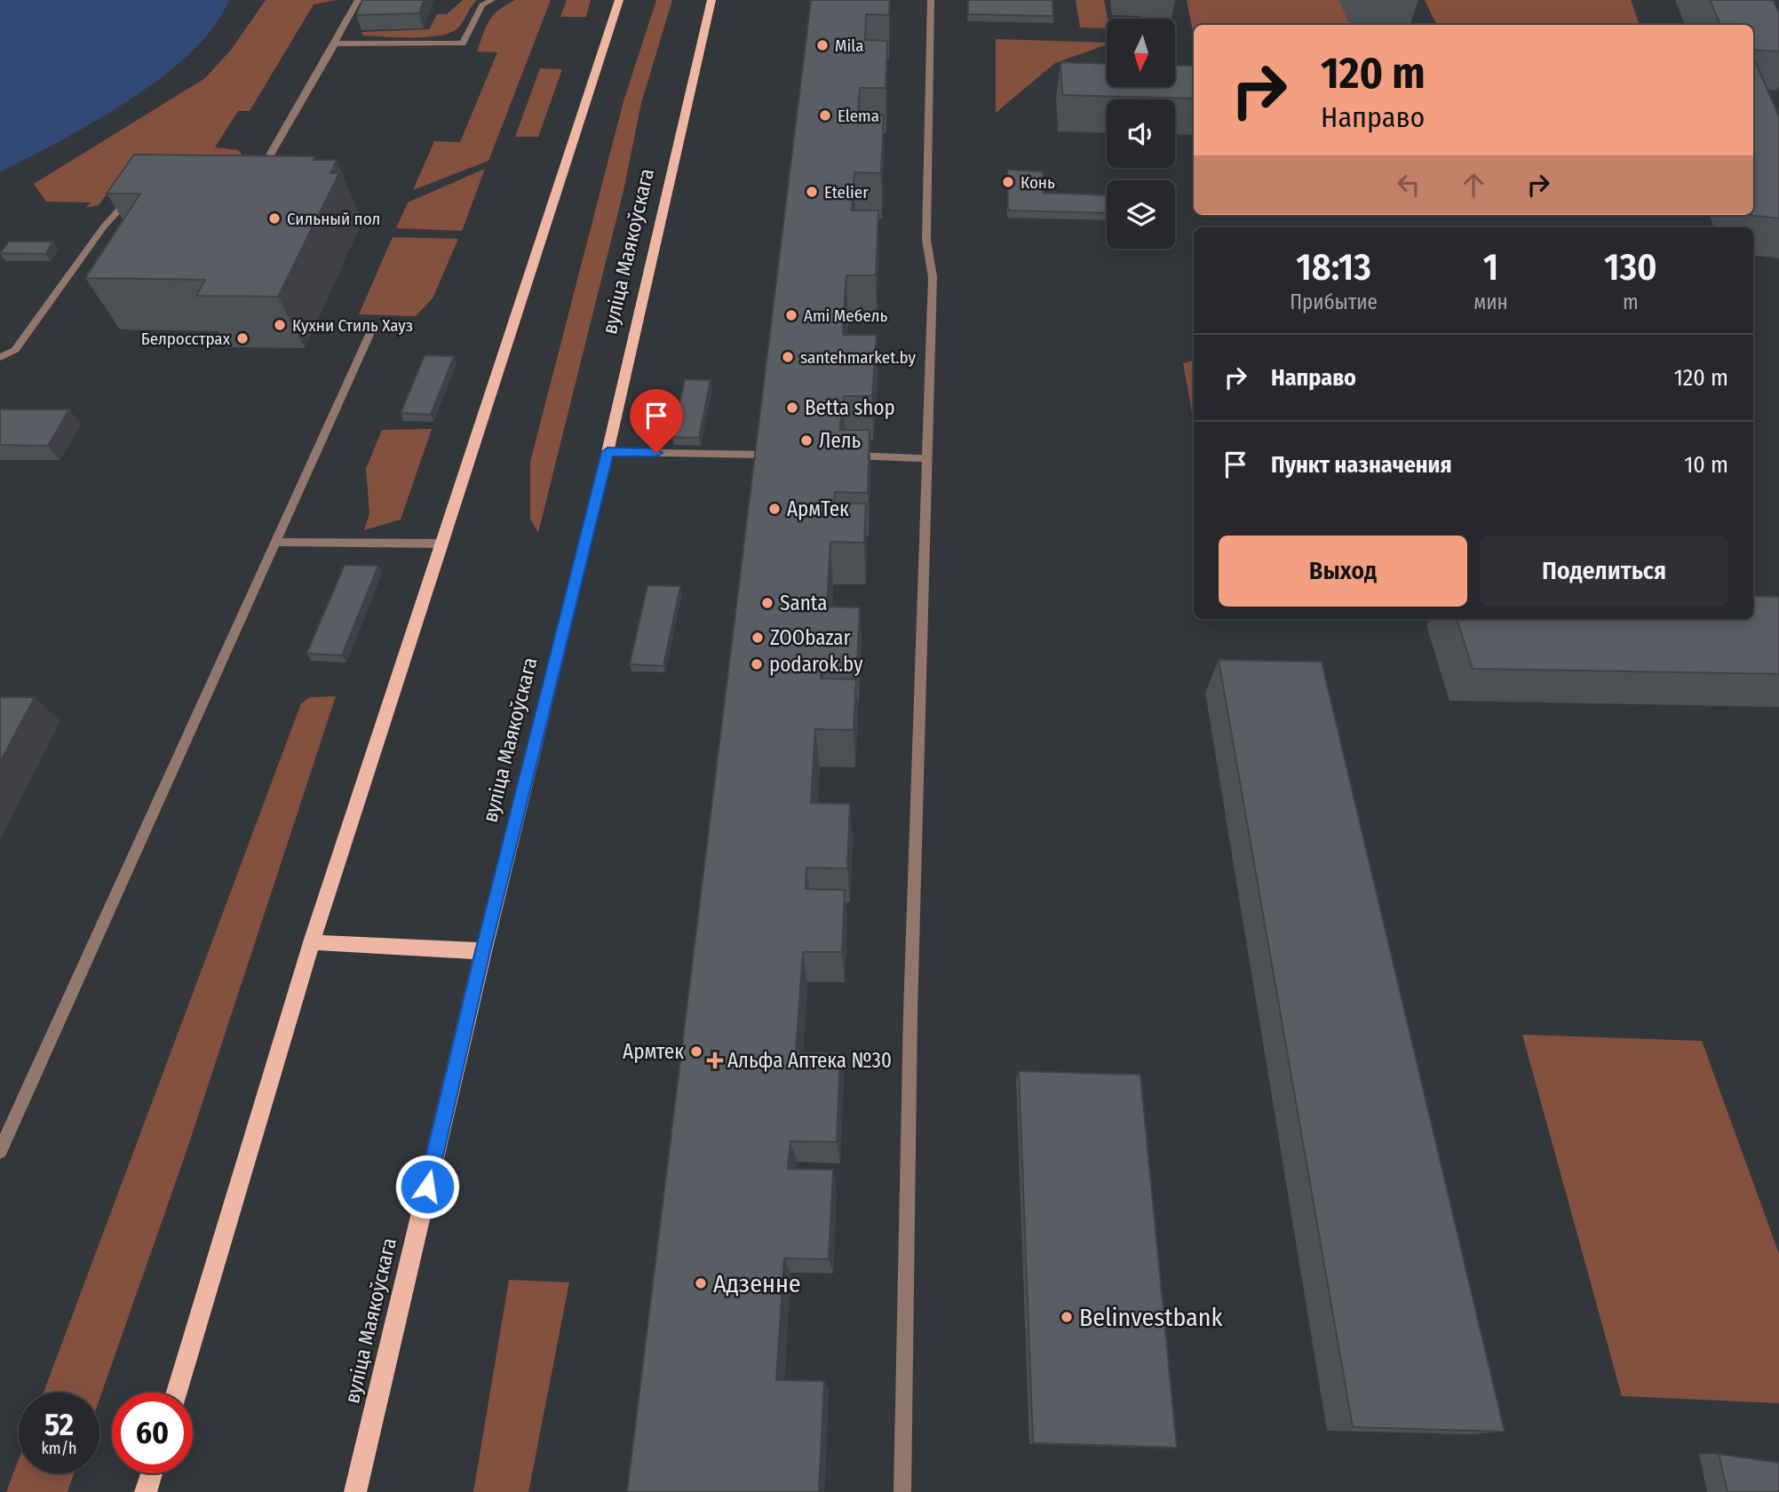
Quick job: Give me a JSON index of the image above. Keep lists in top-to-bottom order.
{
  "streets": {
    "main road": ["вуліца Маякоўскага"]
  },
  "places": {
    "other": [
      "Mila",
      "Elema",
      "Конь",
      "Etelier",
      "Сильный пол",
      "Ami Мебель",
      "Кухни Стиль Хауз",
      "Белросстрах",
      "santehmarket.by",
      "Betta shop",
      "Лель",
      "АрмТек",
      "Santa",
      "ZOObazar",
      "podarok.by",
      "Армтек",
      "Адзенне",
      "Belinvestbank"
    ],
    "health": ["Альфа Аптека №30"]
  },
  "north": "bottom",
  "page": {
    "turn": ["120 m", "Направо"],
    "eta": [
      "18:13",
      "Прибытие",
      "1",
      "мин",
      "130",
      "m"
    ],
    "list": [
      {
        "name": "Направо",
        "value": "120 m"
      },
      {
        "name": "Пункт назначения",
        "value": "10 m"
      }
    ],
    "buttons": ["Выход", "Поделиться"],
    "speed": "52 km/h",
    "limit": "60"
  }
}
